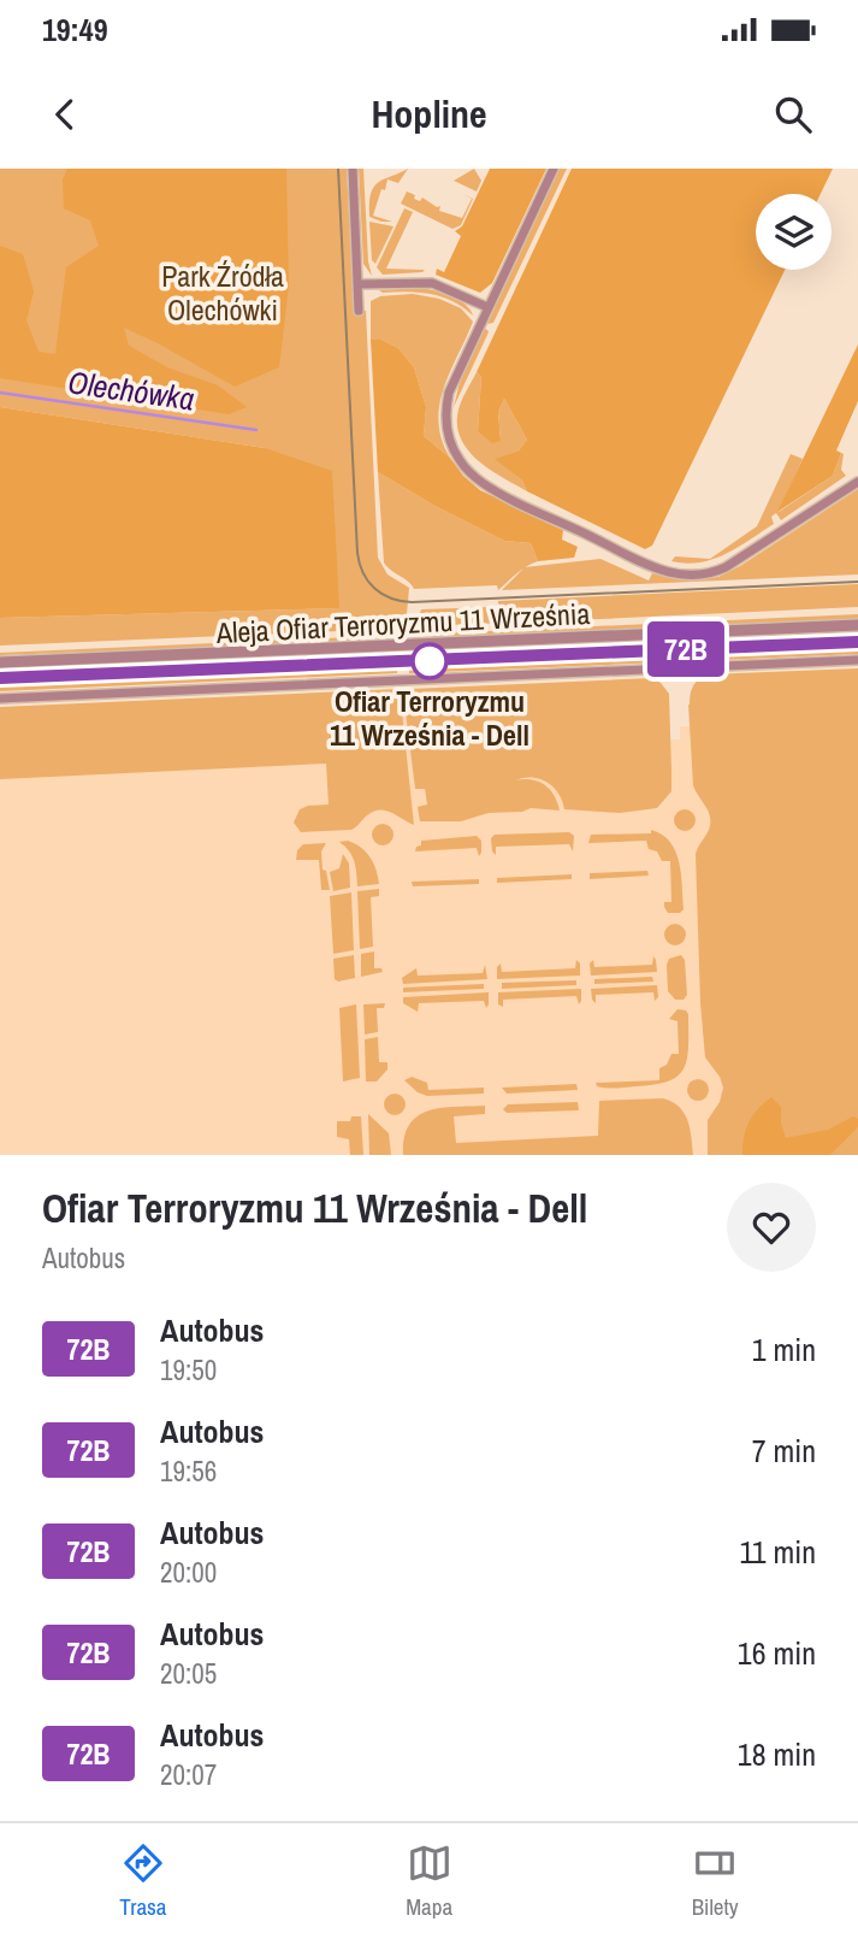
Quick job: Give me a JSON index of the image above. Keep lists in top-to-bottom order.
{
  "streets": {
    "street": ["Aleja Ofiar Terroryzmu 11 Września"]
  },
  "water": ["Olechówka"],
  "parks": ["Park Źródła Olechówki"],
  "places": ["Ofiar Terroryzmu 11 Września - Dell"],
  "lines": ["bus line 72B"],
  "page": {
    "status": "19:49",
    "header": "Hopline",
    "on_map": "72B",
    "heading": ["Ofiar Terroryzmu 11 Września - Dell", "Autobus"],
    "list": [
      {
        "mark": "72B",
        "name": "Autobus",
        "note": "19:50",
        "value": "1 min"
      },
      {
        "mark": "72B",
        "name": "Autobus",
        "note": "19:56",
        "value": "7 min"
      },
      {
        "mark": "72B",
        "name": "Autobus",
        "note": "20:00",
        "value": "11 min"
      },
      {
        "mark": "72B",
        "name": "Autobus",
        "note": "20:05",
        "value": "16 min"
      },
      {
        "mark": "72B",
        "name": "Autobus",
        "note": "20:07",
        "value": "18 min"
      }
    ],
    "tabs": ["Trasa", "Mapa", "Bilety"]
  }
}
